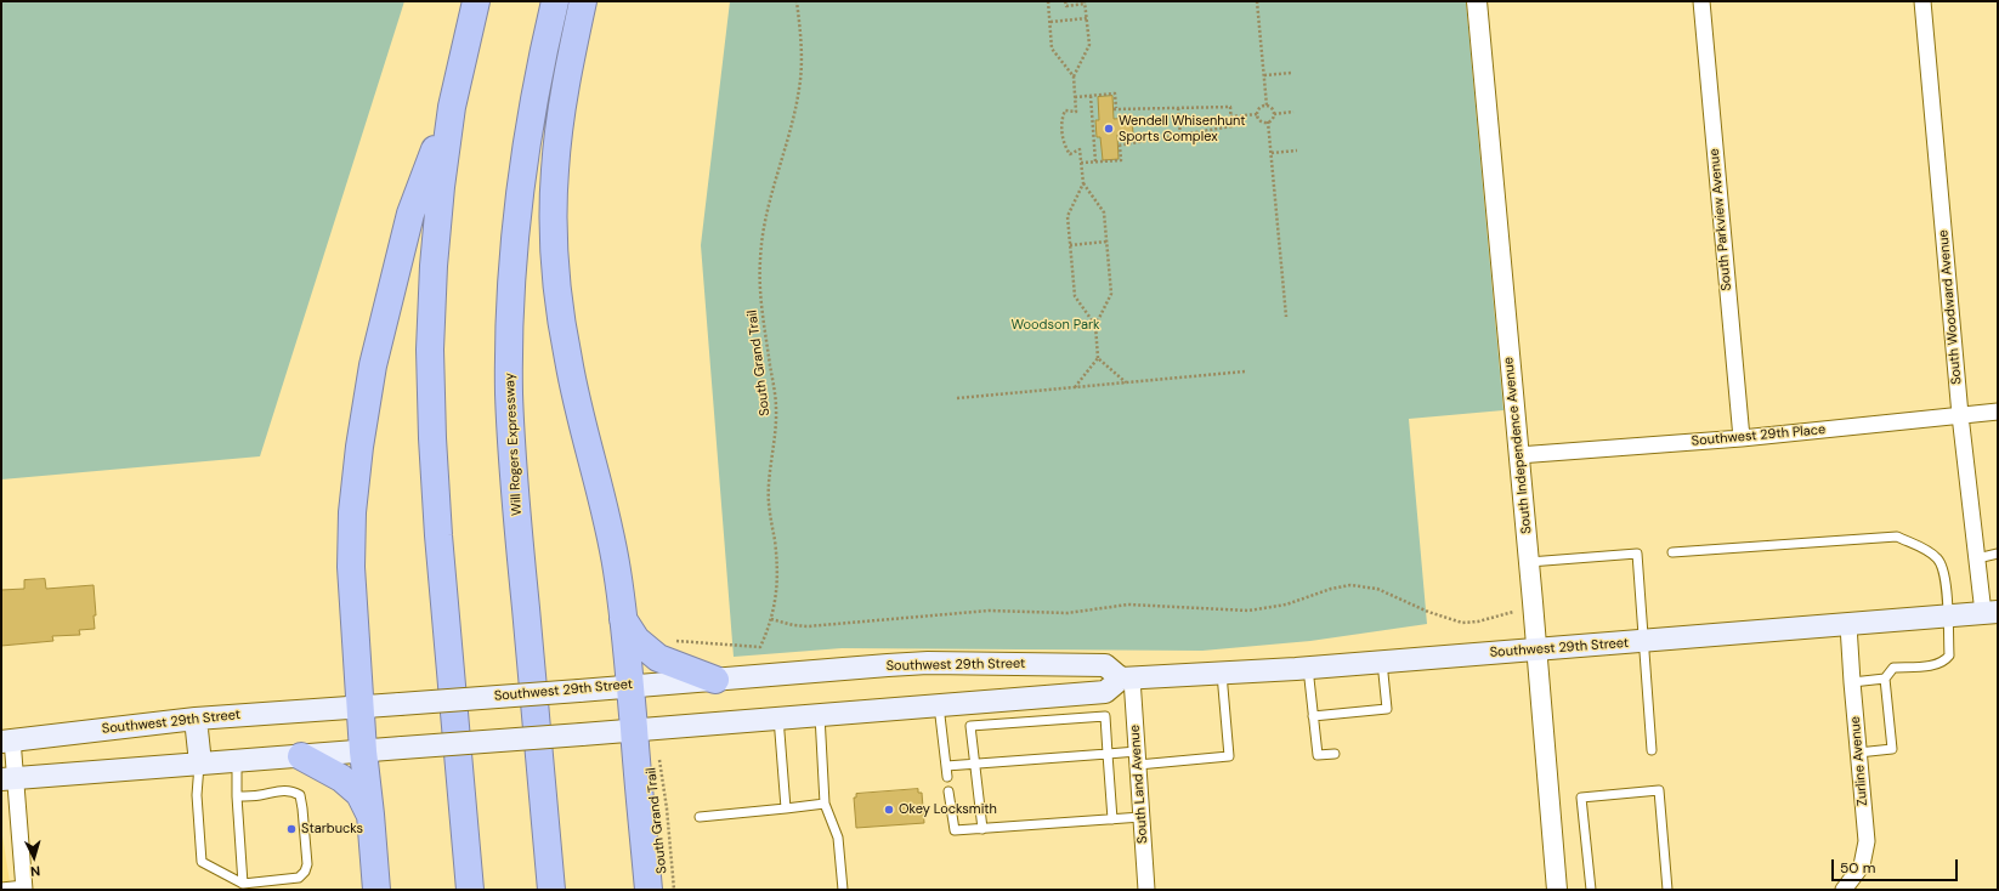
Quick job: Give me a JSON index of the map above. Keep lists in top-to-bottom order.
{
  "streets": {
    "highway": ["Will Rogers Expressway"],
    "main road": ["Southwest 29th Street"],
    "street": [
      "South Parkview Avenue",
      "South Woodward Avenue",
      "Southwest 29th Place",
      "South Independence Avenue",
      "Zurline Avenue",
      "South Land Avenue"
    ],
    "path": ["South Grand Trail"]
  },
  "crossings": [
    ["South Parkview Avenue", "Southwest 29th Place"],
    ["South Woodward Avenue", "Southwest 29th Place"],
    ["South Woodward Avenue", "Southwest 29th Street"],
    ["Southwest 29th Place", "South Independence Avenue"],
    ["South Independence Avenue", "Southwest 29th Street"],
    ["Southwest 29th Street", "Zurline Avenue"],
    ["Southwest 29th Street", "South Land Avenue"]
  ],
  "parks": ["Woodson Park"],
  "places": ["Wendell Whisenhunt Sports Complex", "Okey Locksmith", "Starbucks"],
  "scale_bar": "50 m",
  "north": "bottom"
}
